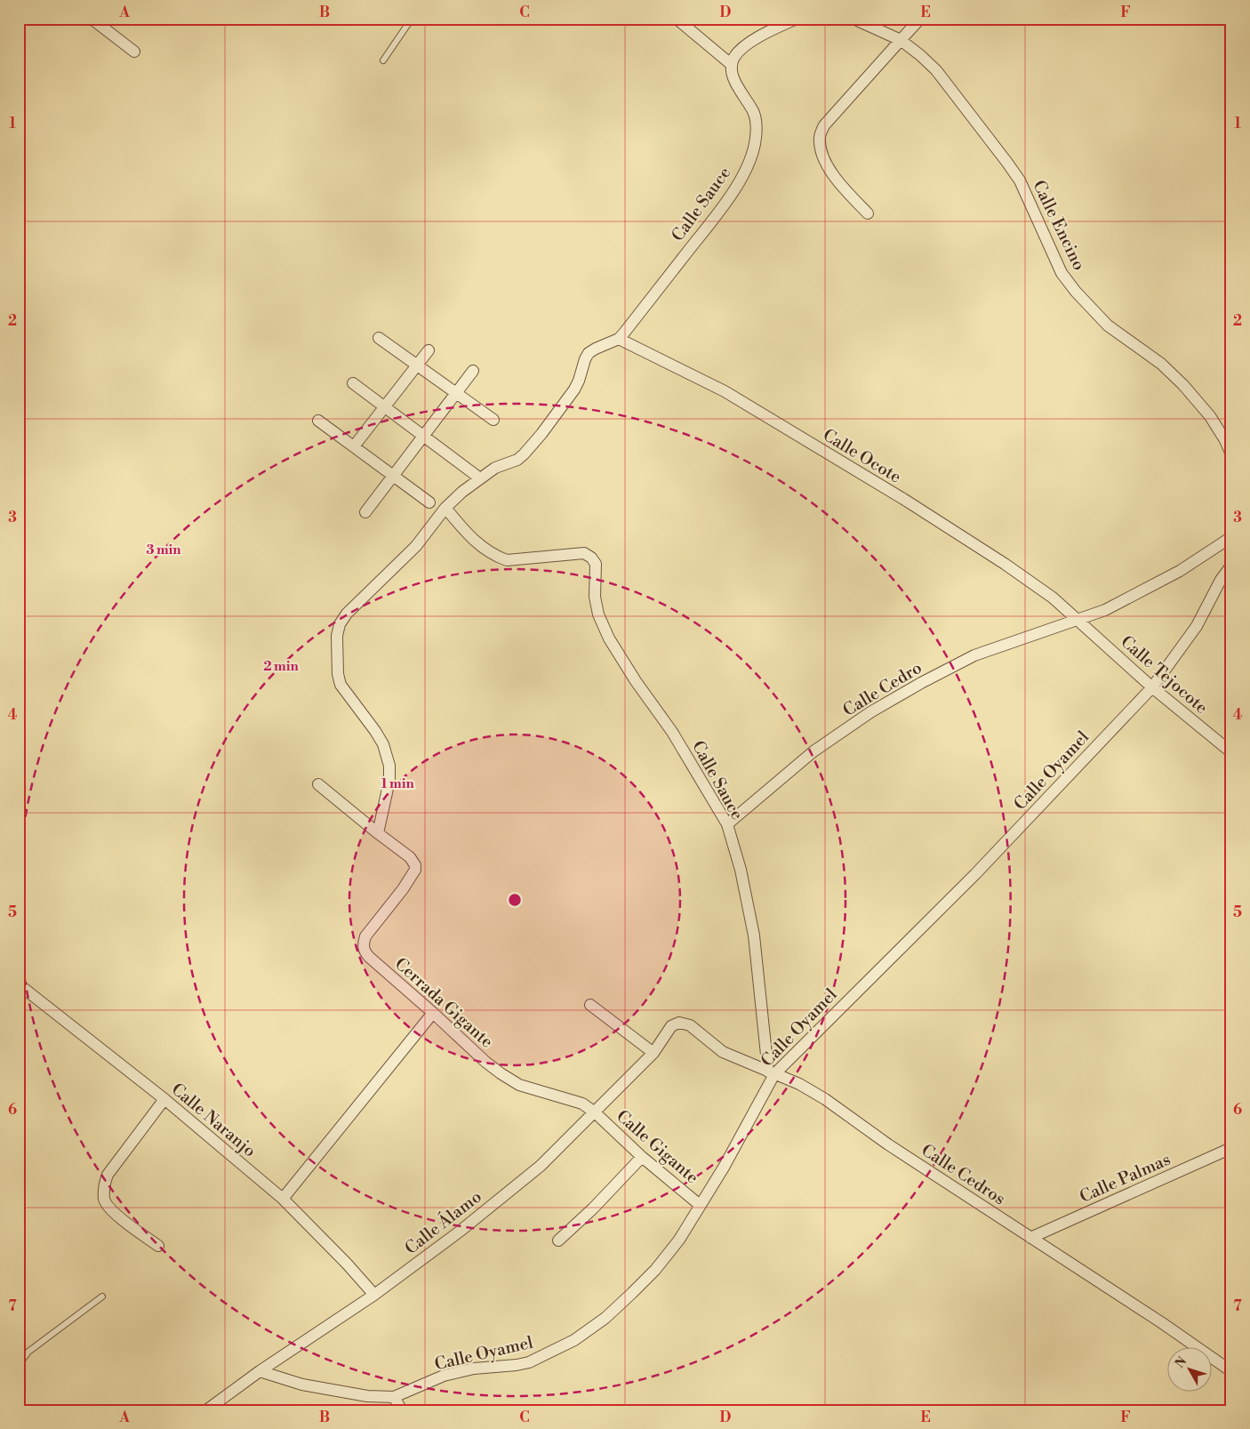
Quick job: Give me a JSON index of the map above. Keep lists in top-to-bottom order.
{
  "streets": {
    "street": [
      "Calle Sauce",
      "Calle Encino",
      "Calle Ocote",
      "Calle Tejocote",
      "Calle Cedro",
      "Calle Oyamel",
      "Cerrada Gigante",
      "Calle Naranjo",
      "Calle Gigante",
      "Calle Cedros",
      "Calle Palmas",
      "Calle Álamo"
    ]
  },
  "crossings": [
    ["Calle Sauce", "Calle Ocote"],
    ["Calle Sauce", "Calle Cedro"],
    ["Calle Sauce", "Calle Oyamel"],
    ["Calle Sauce", "Cerrada Gigante"],
    ["Calle Sauce", "Calle Cedros"],
    ["Calle Ocote", "Calle Tejocote"],
    ["Calle Ocote", "Calle Cedro"],
    ["Calle Tejocote", "Calle Cedro"],
    ["Calle Tejocote", "Calle Oyamel"],
    ["Calle Oyamel", "Calle Gigante"],
    ["Calle Oyamel", "Calle Cedros"],
    ["Calle Oyamel", "Calle Álamo"],
    ["Cerrada Gigante", "Calle Gigante"],
    ["Cerrada Gigante", "Calle Álamo"],
    ["Calle Naranjo", "Calle Álamo"],
    ["Calle Gigante", "Calle Álamo"],
    ["Calle Cedros", "Calle Palmas"],
    ["Calle Cedros", "Calle Álamo"]
  ],
  "north": "top left",
  "grid": {
    "columns": [
      "A",
      "B",
      "C",
      "D",
      "E",
      "F"
    ],
    "rows": [
      "1",
      "2",
      "3",
      "4",
      "5",
      "6",
      "7"
    ]
  },
  "rings": ["3 min", "2 min", "1 min"]
}
